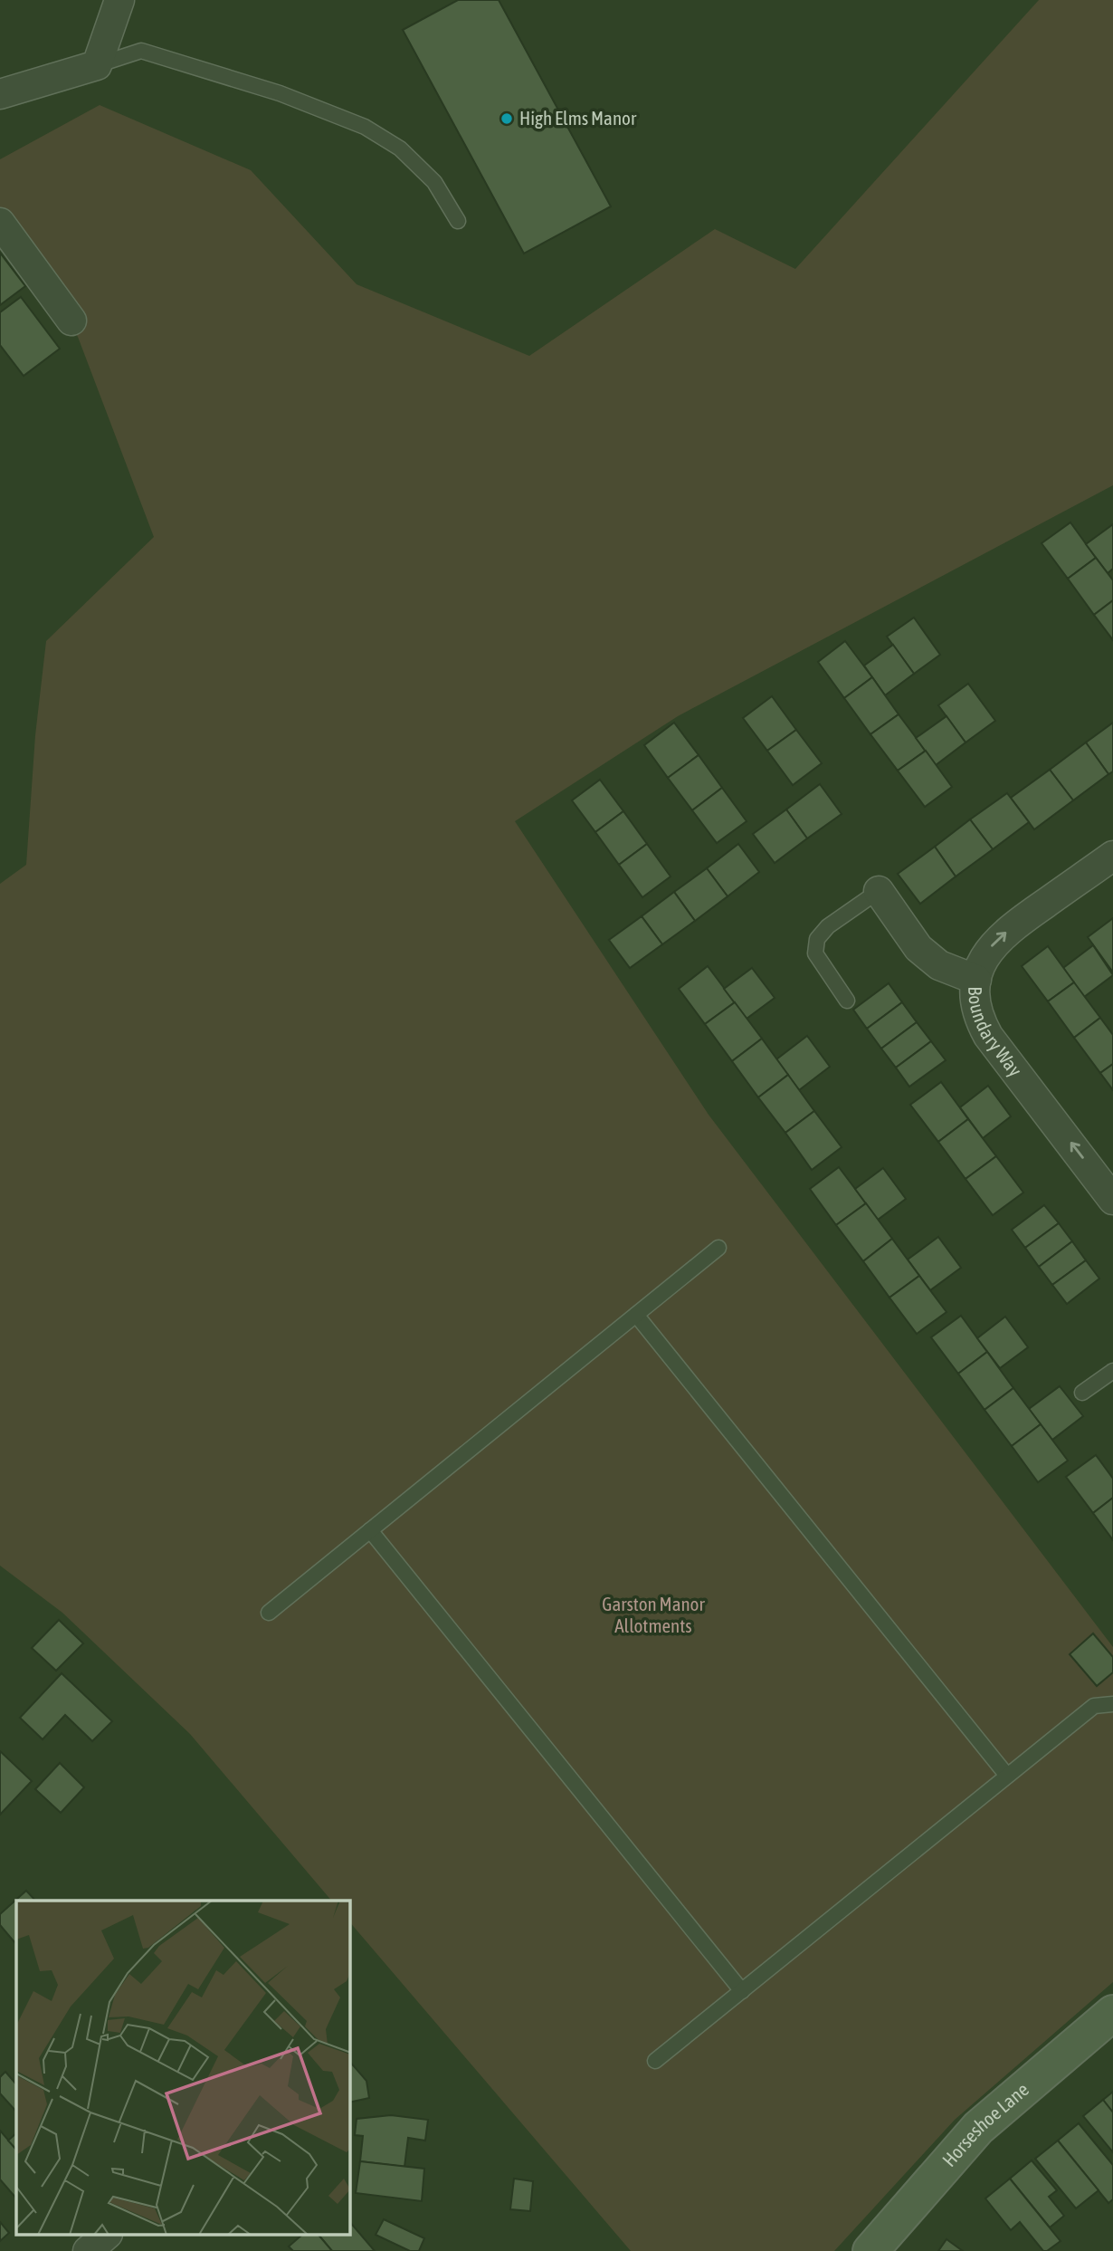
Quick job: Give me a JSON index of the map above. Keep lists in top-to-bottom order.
{
  "streets": {
    "street": ["Boundary Way", "Horseshoe Lane"]
  },
  "parks": ["Garston Manor Allotments"],
  "places": ["High Elms Manor"]
}
